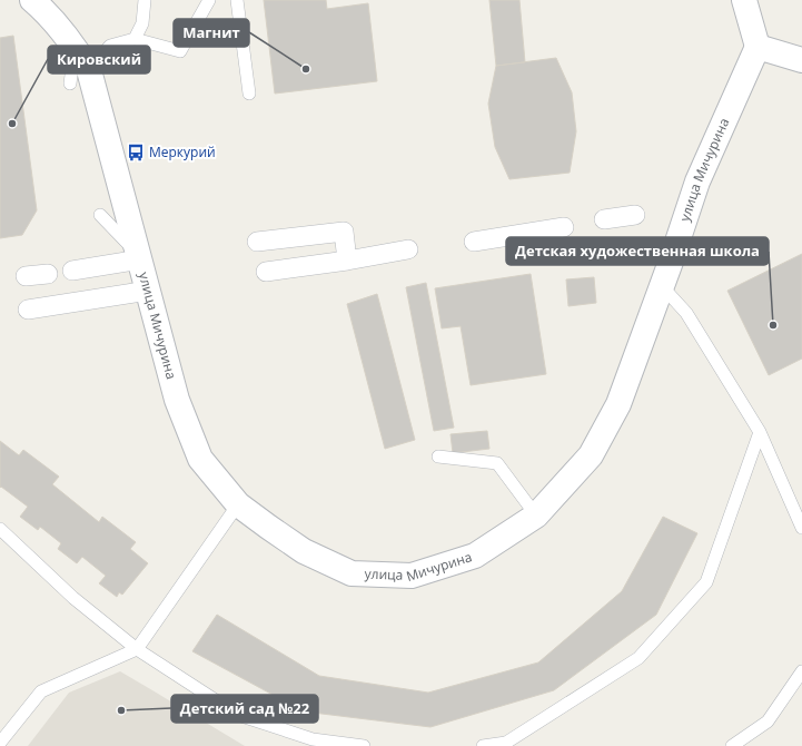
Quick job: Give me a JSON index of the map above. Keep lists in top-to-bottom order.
{
  "streets": {
    "street": ["улица Мичурина"]
  },
  "places": {
    "other": [
      "Магнит",
      "Кировский",
      "Детская художественная школа",
      "Детский сад №22"
    ],
    "bus stop": ["Меркурий"]
  }
}
